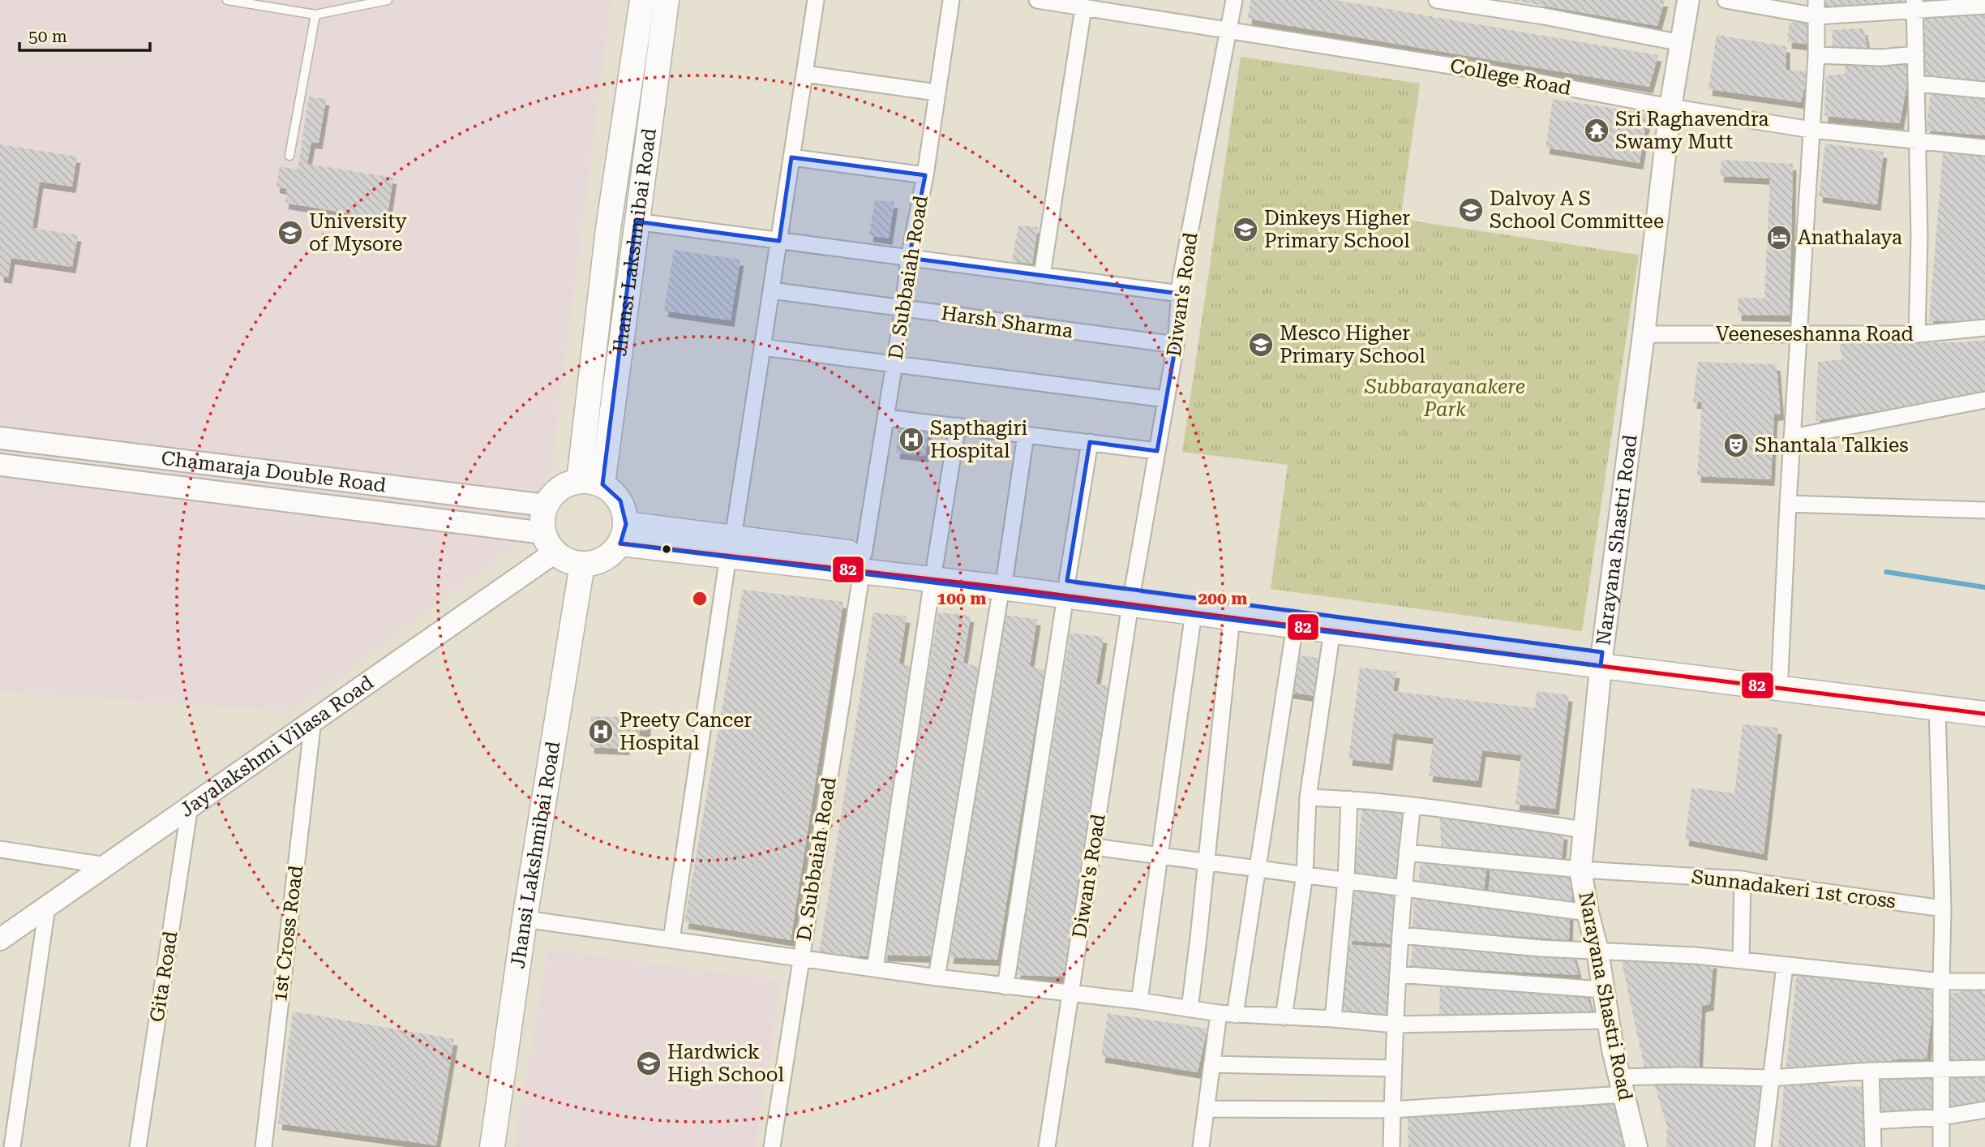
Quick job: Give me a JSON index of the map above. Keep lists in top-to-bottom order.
{
  "streets": {
    "main road": ["Jhansi Lakshmibai Road"],
    "street": [
      "College Road",
      "D. Subbaiah Road",
      "Diwan's Road",
      "Harsh Sharma",
      "Veeneseshanna Road",
      "Chamaraja Double Road",
      "Narayana Shastri Road",
      "Jayalakshmi Vilasa Road",
      "Sunnadakeri 1st cross",
      "1st Cross Road",
      "Gita Road"
    ]
  },
  "crossings": [
    ["College Road", "Diwan's Road"],
    ["College Road", "Narayana Shastri Road"],
    ["Jhansi Lakshmibai Road", "Chamaraja Double Road"],
    ["Jhansi Lakshmibai Road", "Jayalakshmi Vilasa Road"],
    ["D. Subbaiah Road", "Harsh Sharma"],
    ["Diwan's Road", "Harsh Sharma"],
    ["Veeneseshanna Road", "Narayana Shastri Road"],
    ["Chamaraja Double Road", "Jayalakshmi Vilasa Road"],
    ["Narayana Shastri Road", "Sunnadakeri 1st cross"],
    ["Jayalakshmi Vilasa Road", "1st Cross Road"],
    ["Jayalakshmi Vilasa Road", "Gita Road"]
  ],
  "parks": ["Subbarayanakere Park"],
  "places": {
    "temple": ["Sri Raghavendra Swamy Mutt"],
    "school or university": [
      "Dalvoy A S School Committee",
      "Dinkeys Higher Primary School",
      "University of Mysore",
      "Mesco Higher Primary School",
      "Hardwick High School"
    ],
    "hotel": ["Anathalaya"],
    "hospital": ["Sapthagiri Hospital", "Preety Cancer Hospital"],
    "theatre": ["Shantala Talkies"]
  },
  "lines": ["transit line 82"],
  "scale_bar": "50 m",
  "rings": ["100 m", "200 m"]
}
